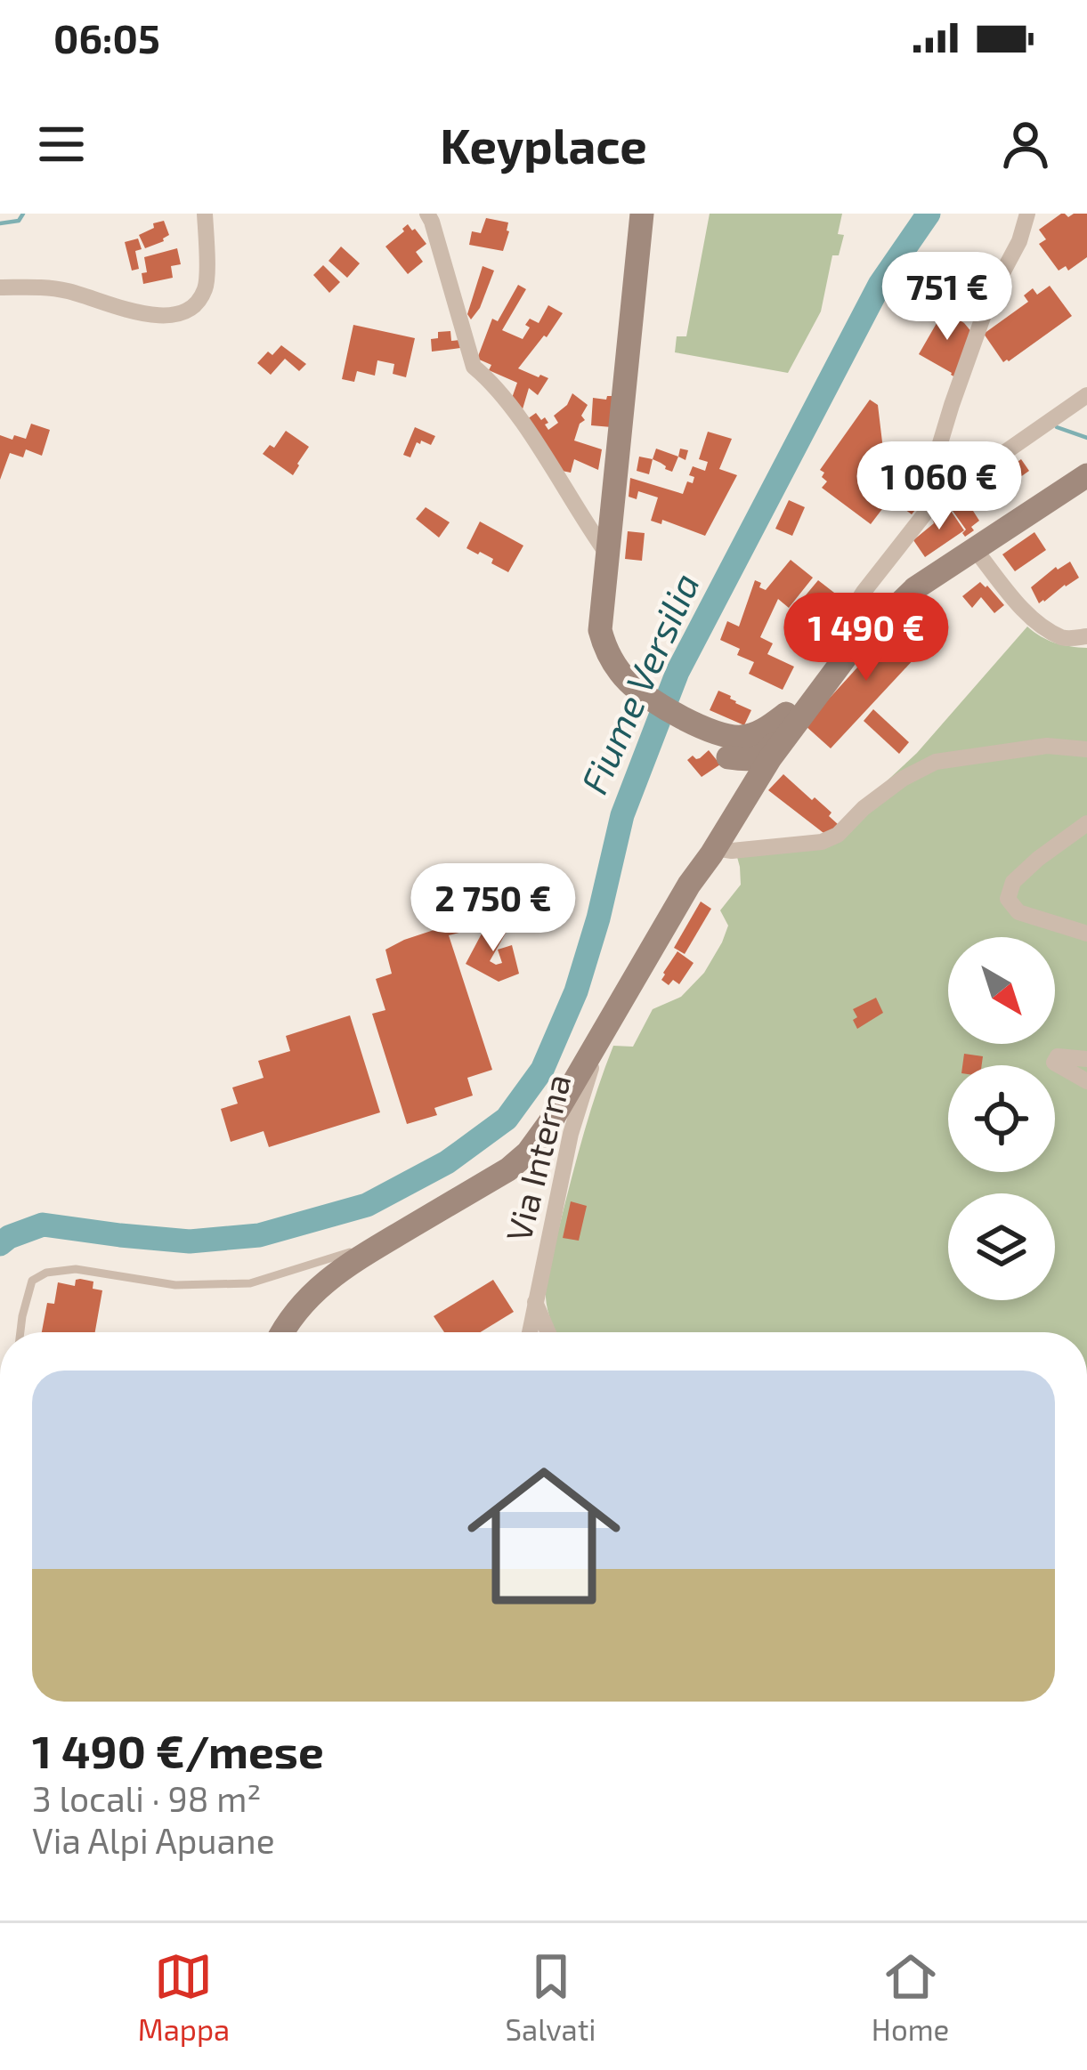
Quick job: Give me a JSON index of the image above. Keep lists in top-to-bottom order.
{
  "streets": {
    "street": ["Via Interna"]
  },
  "water": ["Fiume Versilia"],
  "north": "bottom right",
  "page": {
    "status": "06:05",
    "header": "Keyplace",
    "price": [
      "751 €",
      "1 060 €",
      "1 490 €",
      "2 750 €"
    ],
    "list": [
      {
        "name": "1 490 €/mese",
        "note": "3 locali · 98 m² · Via Alpi Apuane"
      }
    ],
    "tabs": ["Mappa", "Salvati", "Home"]
  }
}
